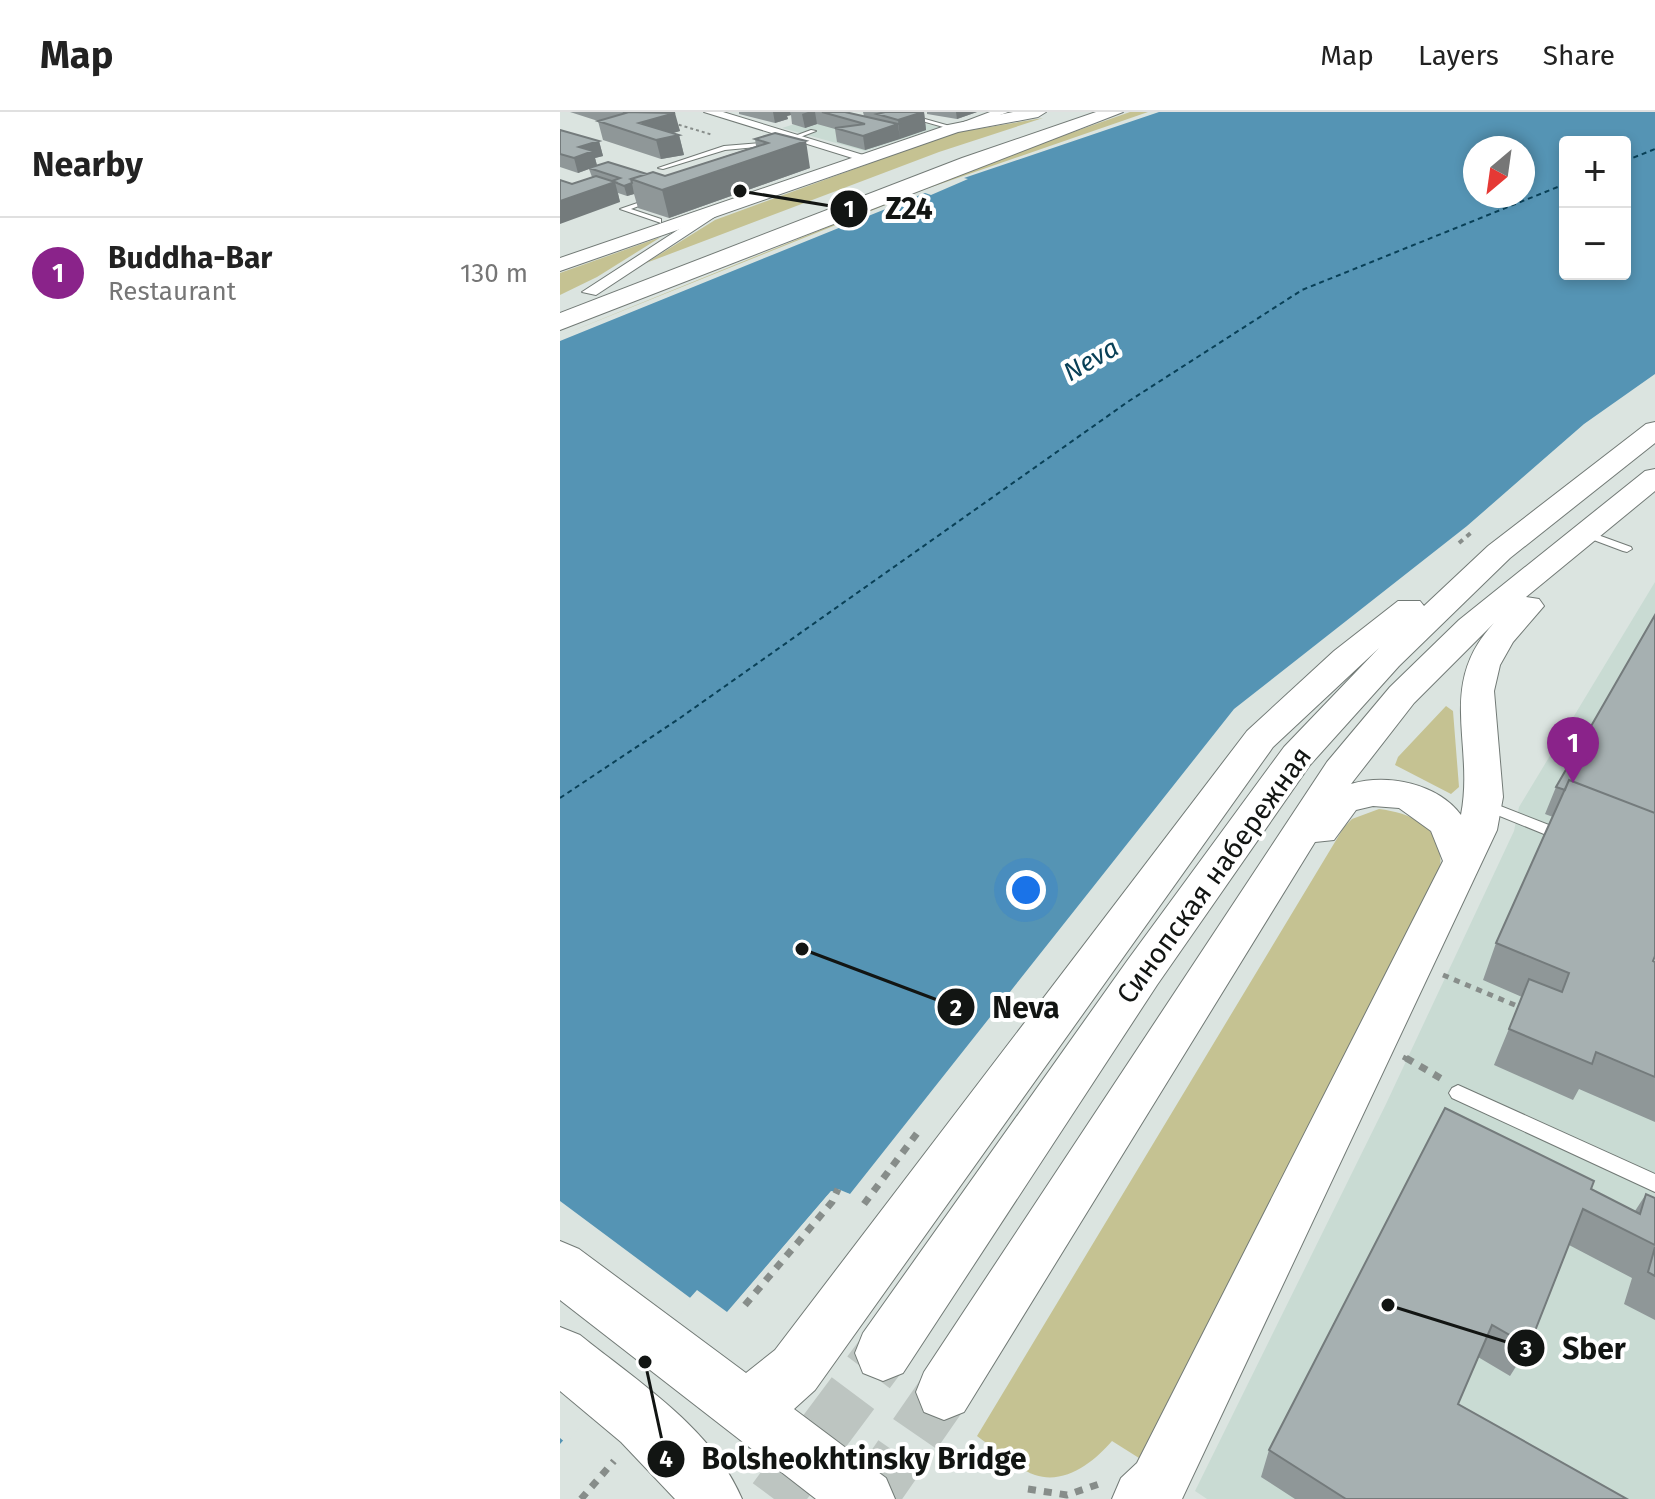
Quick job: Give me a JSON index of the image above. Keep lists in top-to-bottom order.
{
  "streets": {
    "main road": ["Синопская набережная"]
  },
  "water": ["Neva"],
  "places": [
    "Z24",
    "Neva",
    "Sber",
    "Bolsheokhtinsky Bridge"
  ],
  "north": "bottom left",
  "page": {
    "header": "Map",
    "nav": ["Map", "Layers", "Share"],
    "heading": "Nearby",
    "map_buttons": ["+", "−"],
    "list": [
      {
        "mark": "1",
        "name": "Buddha-Bar",
        "note": "Restaurant",
        "value": "130 m"
      }
    ],
    "pins": "1"
  }
}
